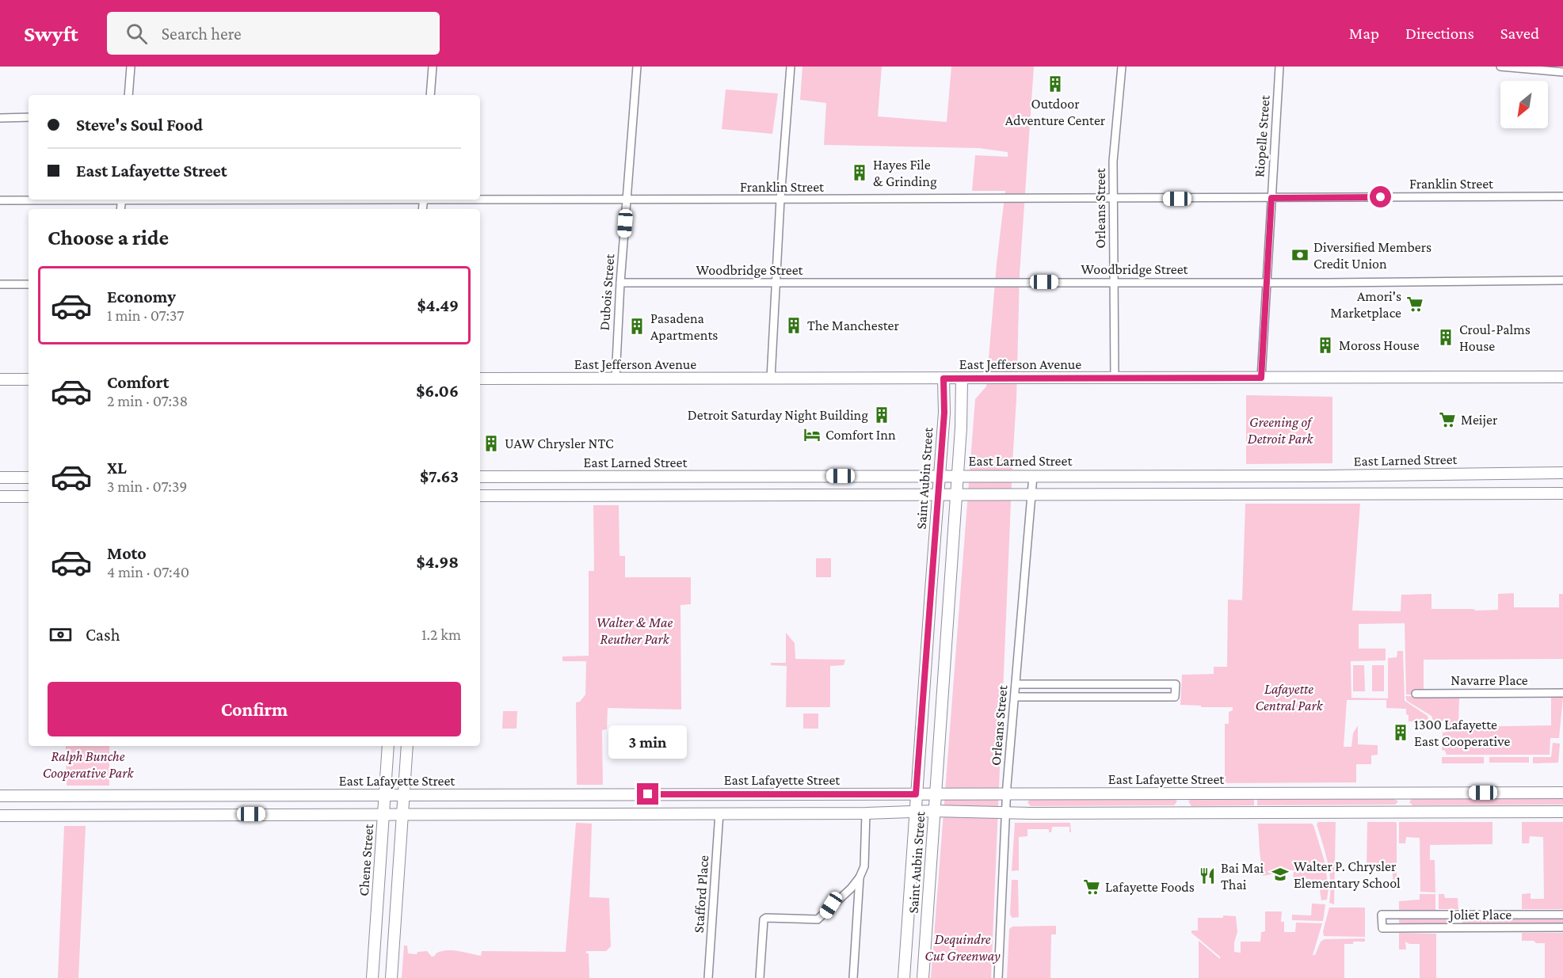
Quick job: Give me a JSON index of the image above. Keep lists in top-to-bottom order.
{
  "streets": {
    "street": [
      "Riopelle Street",
      "Franklin Street",
      "Orleans Street",
      "Woodbridge Street",
      "Dubois Street",
      "East Jefferson Avenue",
      "East Larned Street",
      "Saint Aubin Street",
      "Navarre Place",
      "East Lafayette Street",
      "Chene Street",
      "Stafford Place",
      "Joliet Place"
    ]
  },
  "crossings": [
    ["Riopelle Street", "Franklin Street"],
    ["Riopelle Street", "Woodbridge Street"],
    ["Riopelle Street", "East Jefferson Avenue"],
    ["Franklin Street", "Orleans Street"],
    ["Franklin Street", "Dubois Street"],
    ["Orleans Street", "Woodbridge Street"],
    ["Orleans Street", "East Jefferson Avenue"],
    ["Orleans Street", "East Larned Street"],
    ["Orleans Street", "East Lafayette Street"],
    ["Woodbridge Street", "Dubois Street"],
    ["Dubois Street", "East Jefferson Avenue"],
    ["East Jefferson Avenue", "Saint Aubin Street"],
    ["East Larned Street", "Saint Aubin Street"],
    ["Saint Aubin Street", "East Lafayette Street"],
    ["East Lafayette Street", "Chene Street"]
  ],
  "parks": [
    "Greening of Detroit Park",
    "Walter & Mae Reuther Park",
    "Lafayette Central Park",
    "Ralph Bunche Cooperative Park",
    "Dequindre Cut Greenway"
  ],
  "places": {
    "building": [
      "Outdoor Adventure Center",
      "Hayes File & Grinding",
      "The Manchester",
      "Pasadena Apartments",
      "Croul-Palms House",
      "Moross House",
      "Detroit Saturday Night Building",
      "UAW Chrysler NTC",
      "1300 Lafayette East Cooperative"
    ],
    "bank": ["Diversified Members Credit Union"],
    "supermarket": ["Amori's Marketplace", "Meijer", "Lafayette Foods"],
    "hotel": ["Comfort Inn"],
    "school or university": ["Walter P. Chrysler Elementary School"],
    "restaurant": ["Bai Mai Thai"]
  },
  "north": "bottom left",
  "page": {
    "header": "Swyft",
    "search": "Search here",
    "nav": ["Map", "Directions", "Saved"],
    "banner": ["Steve's Soul Food", "East Lafayette Street"],
    "heading": "Choose a ride",
    "list": [
      {
        "name": "Economy",
        "note": "1 min · 07:37",
        "value": "$4.49"
      },
      {
        "name": "Comfort",
        "note": "2 min · 07:38",
        "value": "$6.06"
      },
      {
        "name": "XL",
        "note": "3 min · 07:39",
        "value": "$7.63"
      },
      {
        "name": "Moto",
        "note": "4 min · 07:40",
        "value": "$4.98"
      }
    ],
    "pay": ["Cash", "1.2 km"],
    "buttons": "Confirm",
    "bubble": "3 min"
  }
}
